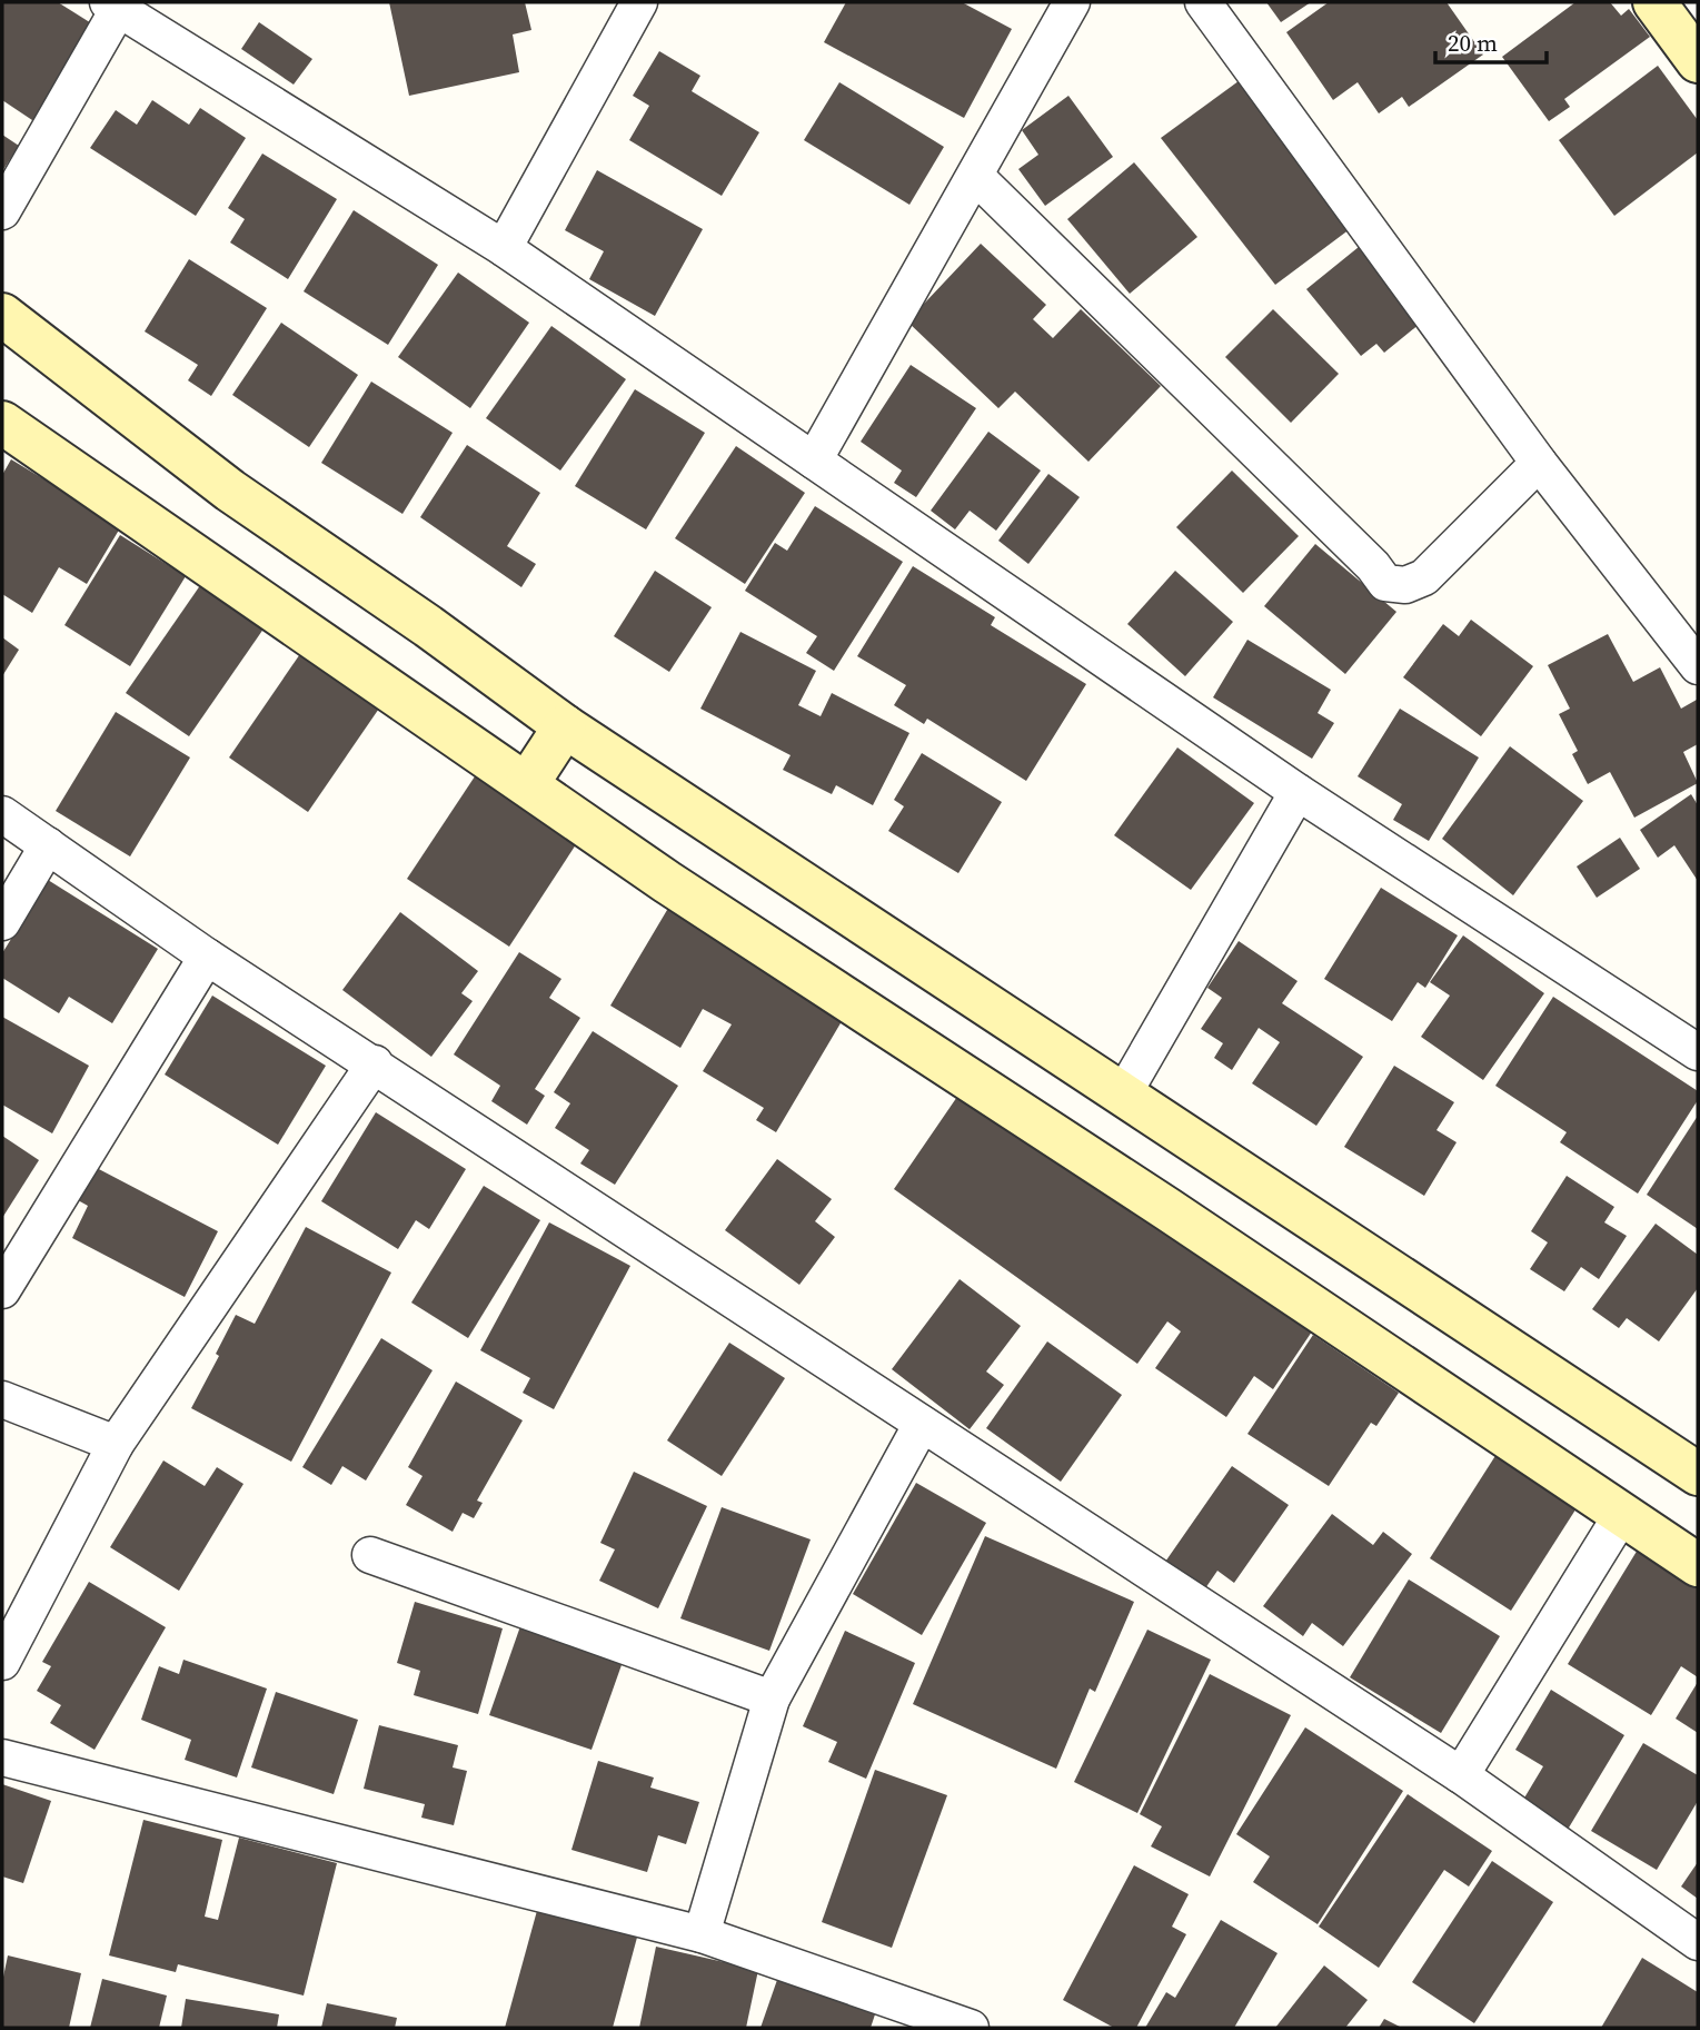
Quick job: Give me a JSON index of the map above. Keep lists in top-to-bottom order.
{
  "scale_bar": "20 m"
}
